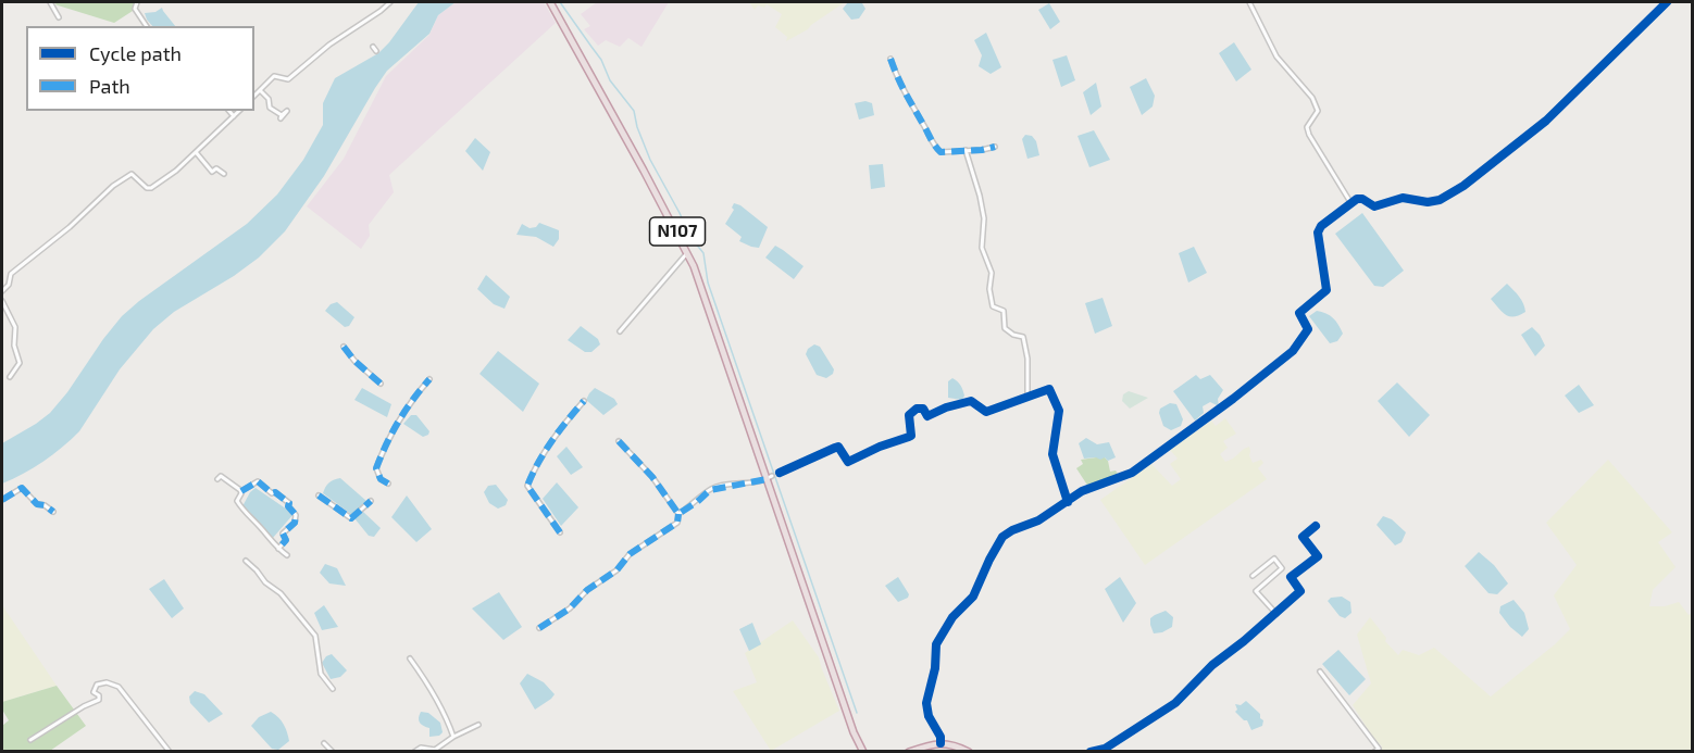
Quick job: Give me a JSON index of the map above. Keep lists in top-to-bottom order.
{
  "streets": {
    "highway": ["N107"]
  },
  "legend": ["Cycle path", "Path"]
}
